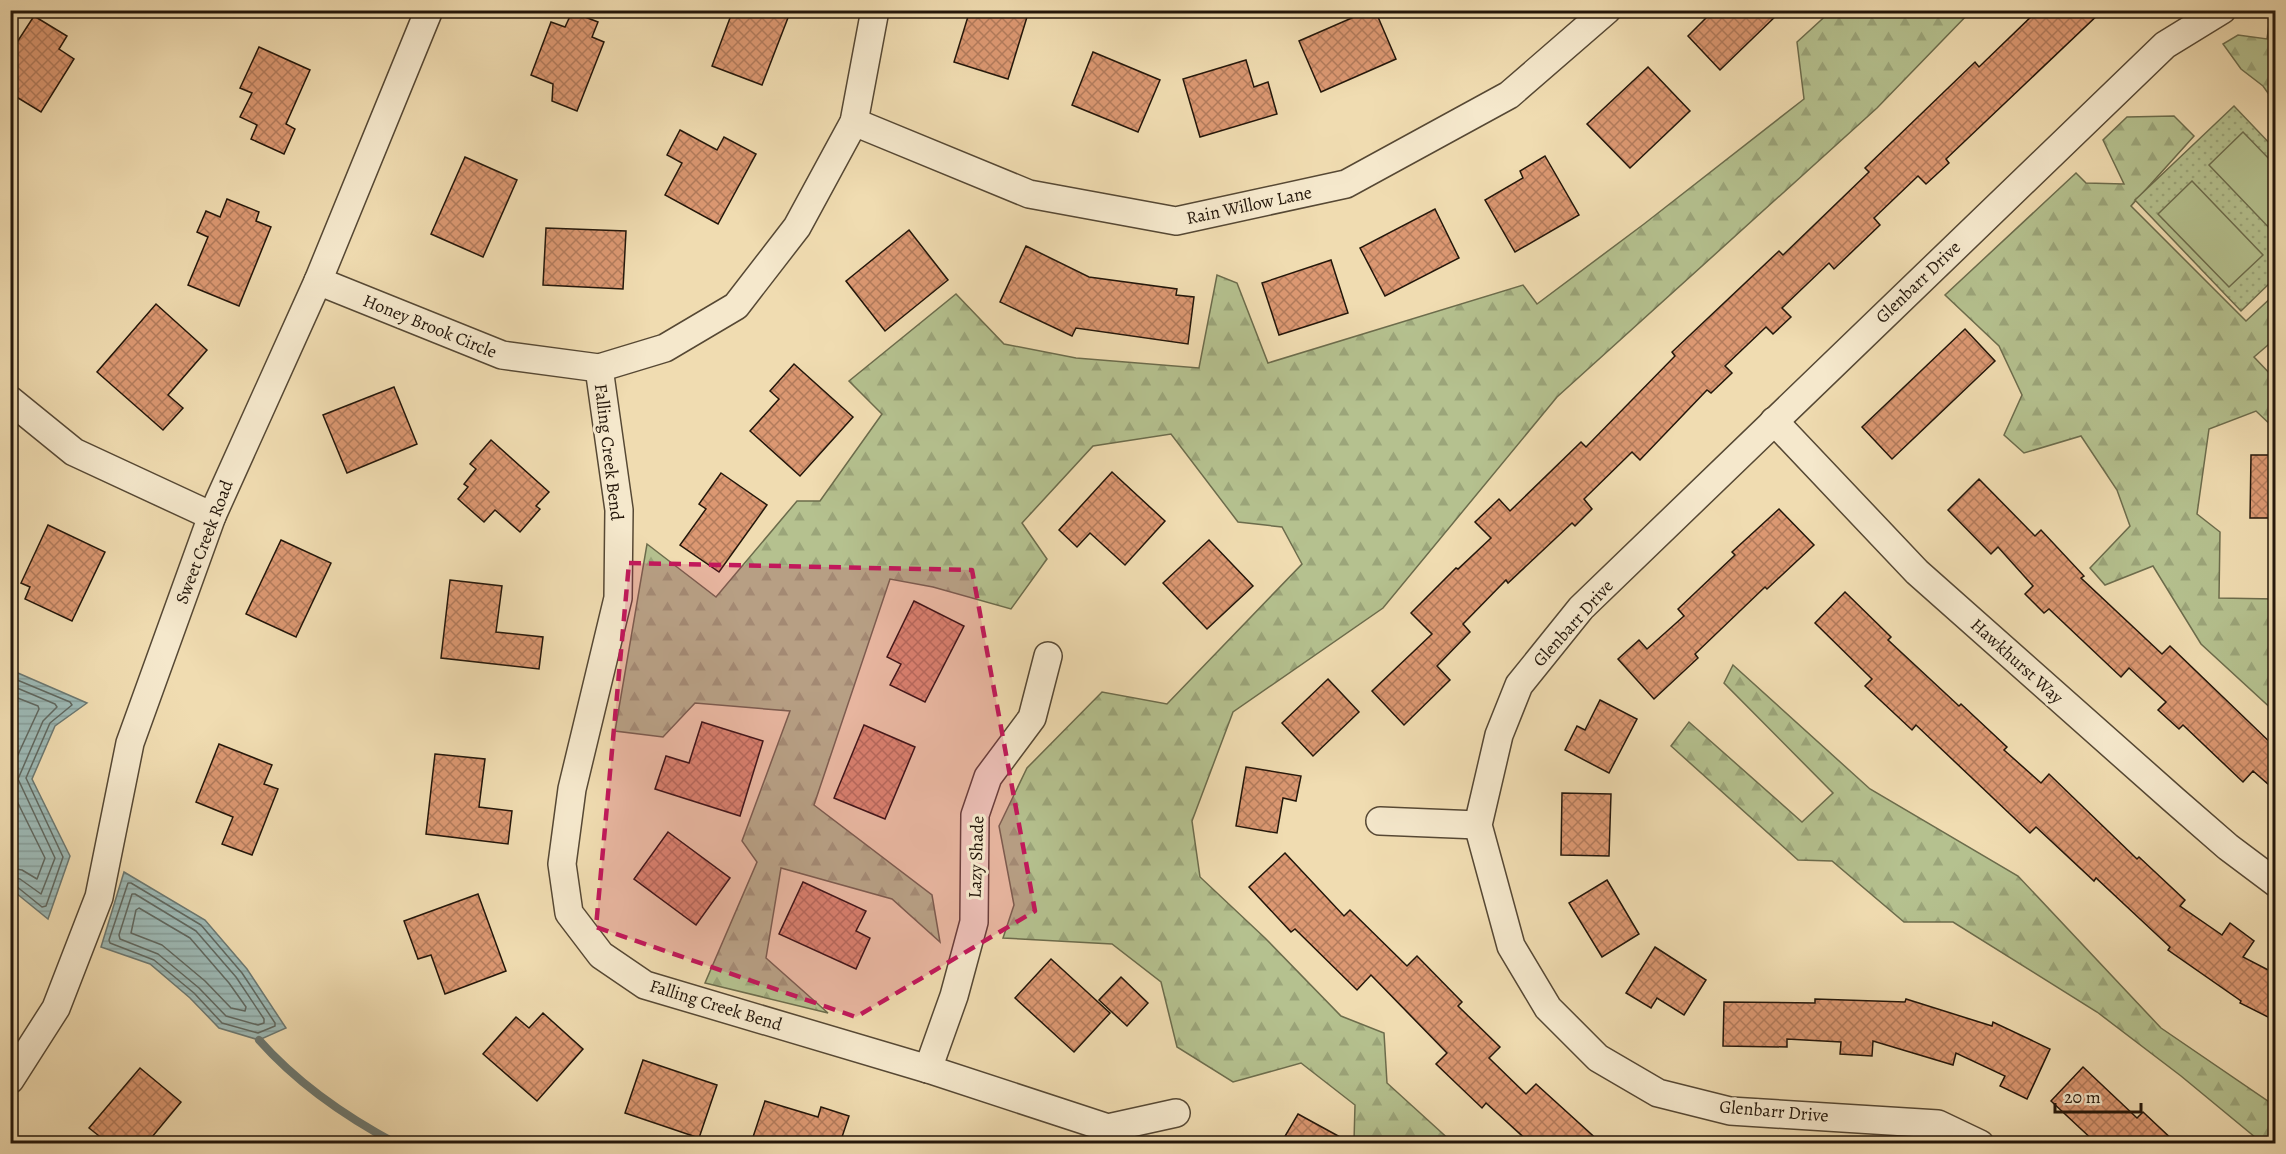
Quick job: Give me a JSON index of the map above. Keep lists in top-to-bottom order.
{
  "streets": {
    "street": [
      "Rain Willow Lane",
      "Glenbarr Drive",
      "Honey Brook Circle",
      "Falling Creek Bend",
      "Sweet Creek Road",
      "Hawkhurst Way",
      "Lazy Shade"
    ]
  },
  "crossings": [
    ["Rain Willow Lane", "Honey Brook Circle"],
    ["Glenbarr Drive", "Hawkhurst Way"],
    ["Honey Brook Circle", "Falling Creek Bend"],
    ["Honey Brook Circle", "Sweet Creek Road"],
    ["Falling Creek Bend", "Lazy Shade"]
  ],
  "scale_bar": "20 m"
}
